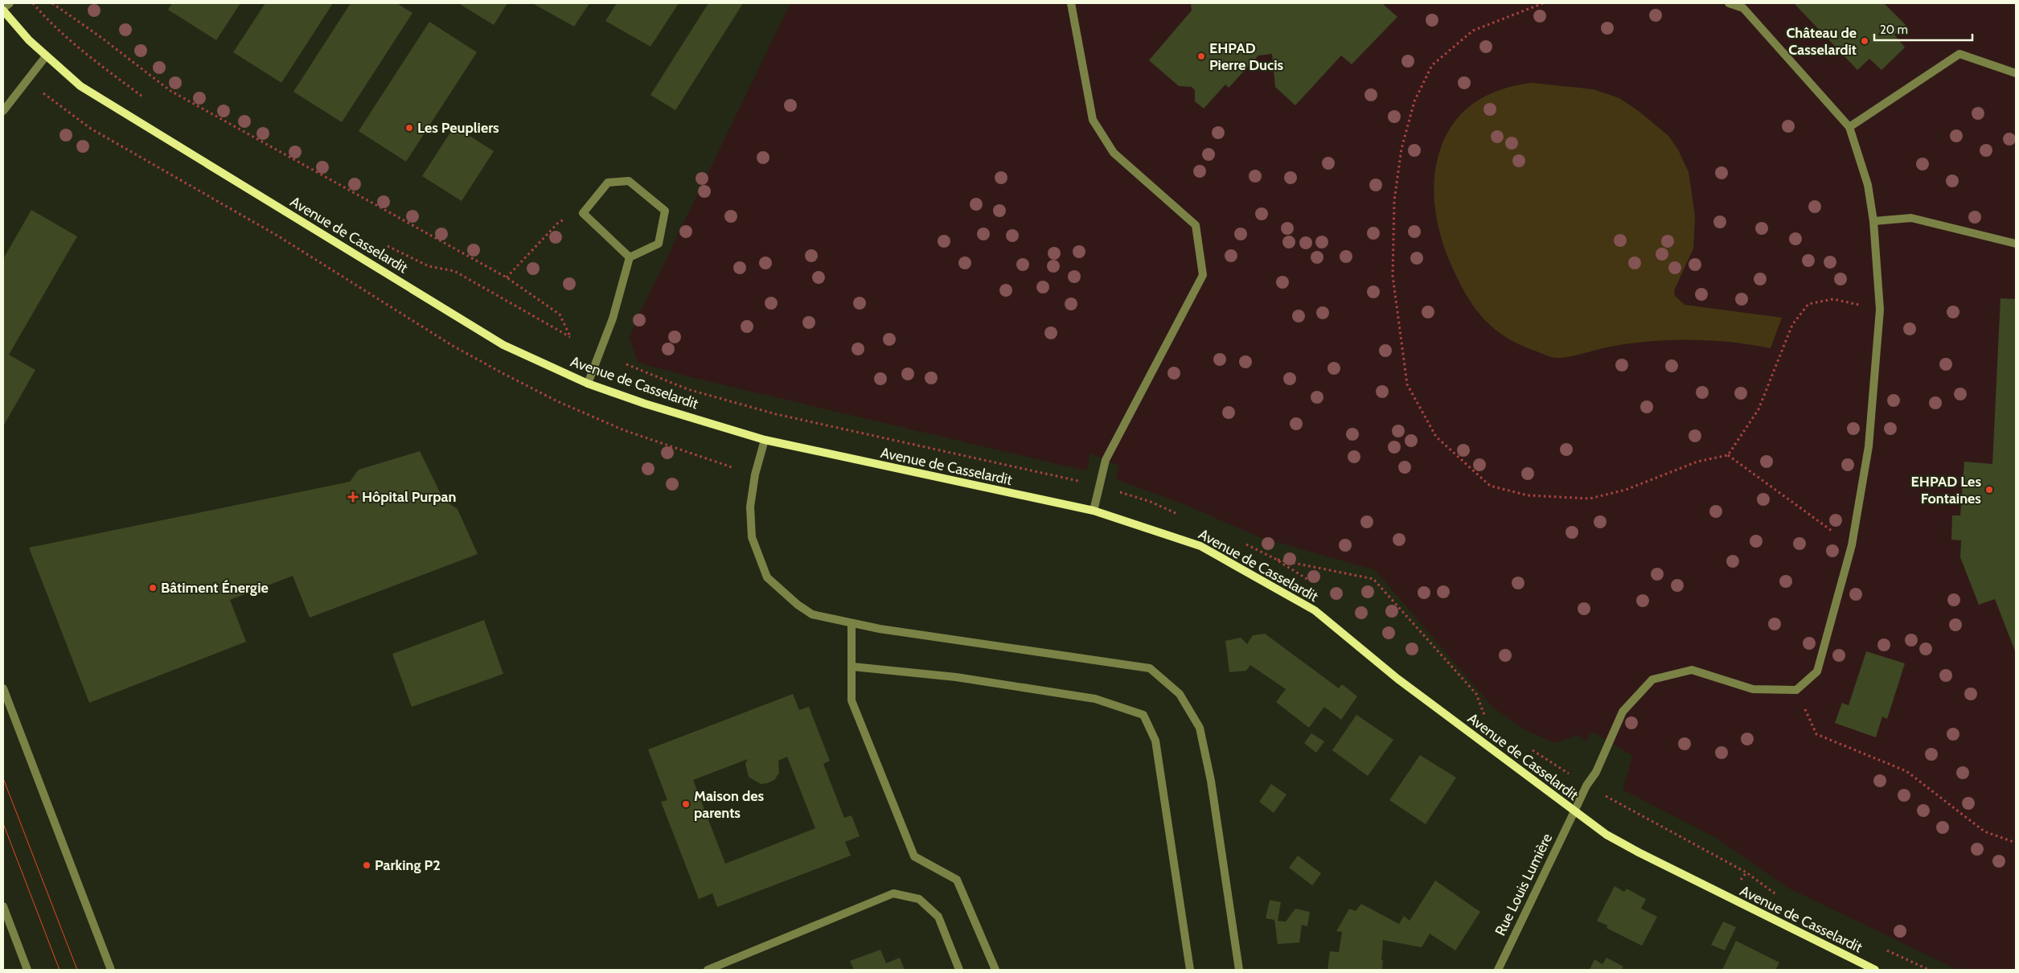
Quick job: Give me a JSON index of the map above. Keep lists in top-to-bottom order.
{
  "streets": {
    "street": ["Avenue de Casselardit", "Rue Louis Lumière"]
  },
  "crossings": [
    ["Avenue de Casselardit", "Rue Louis Lumière"]
  ],
  "places": {
    "other": [
      "Château de Casselardit",
      "EHPAD Pierre Ducis",
      "Les Peupliers",
      "EHPAD Les Fontaines",
      "Bâtiment Énergie",
      "Maison des parents",
      "Parking P2"
    ],
    "health": ["Hôpital Purpan"]
  },
  "scale_bar": "20 m"
}
